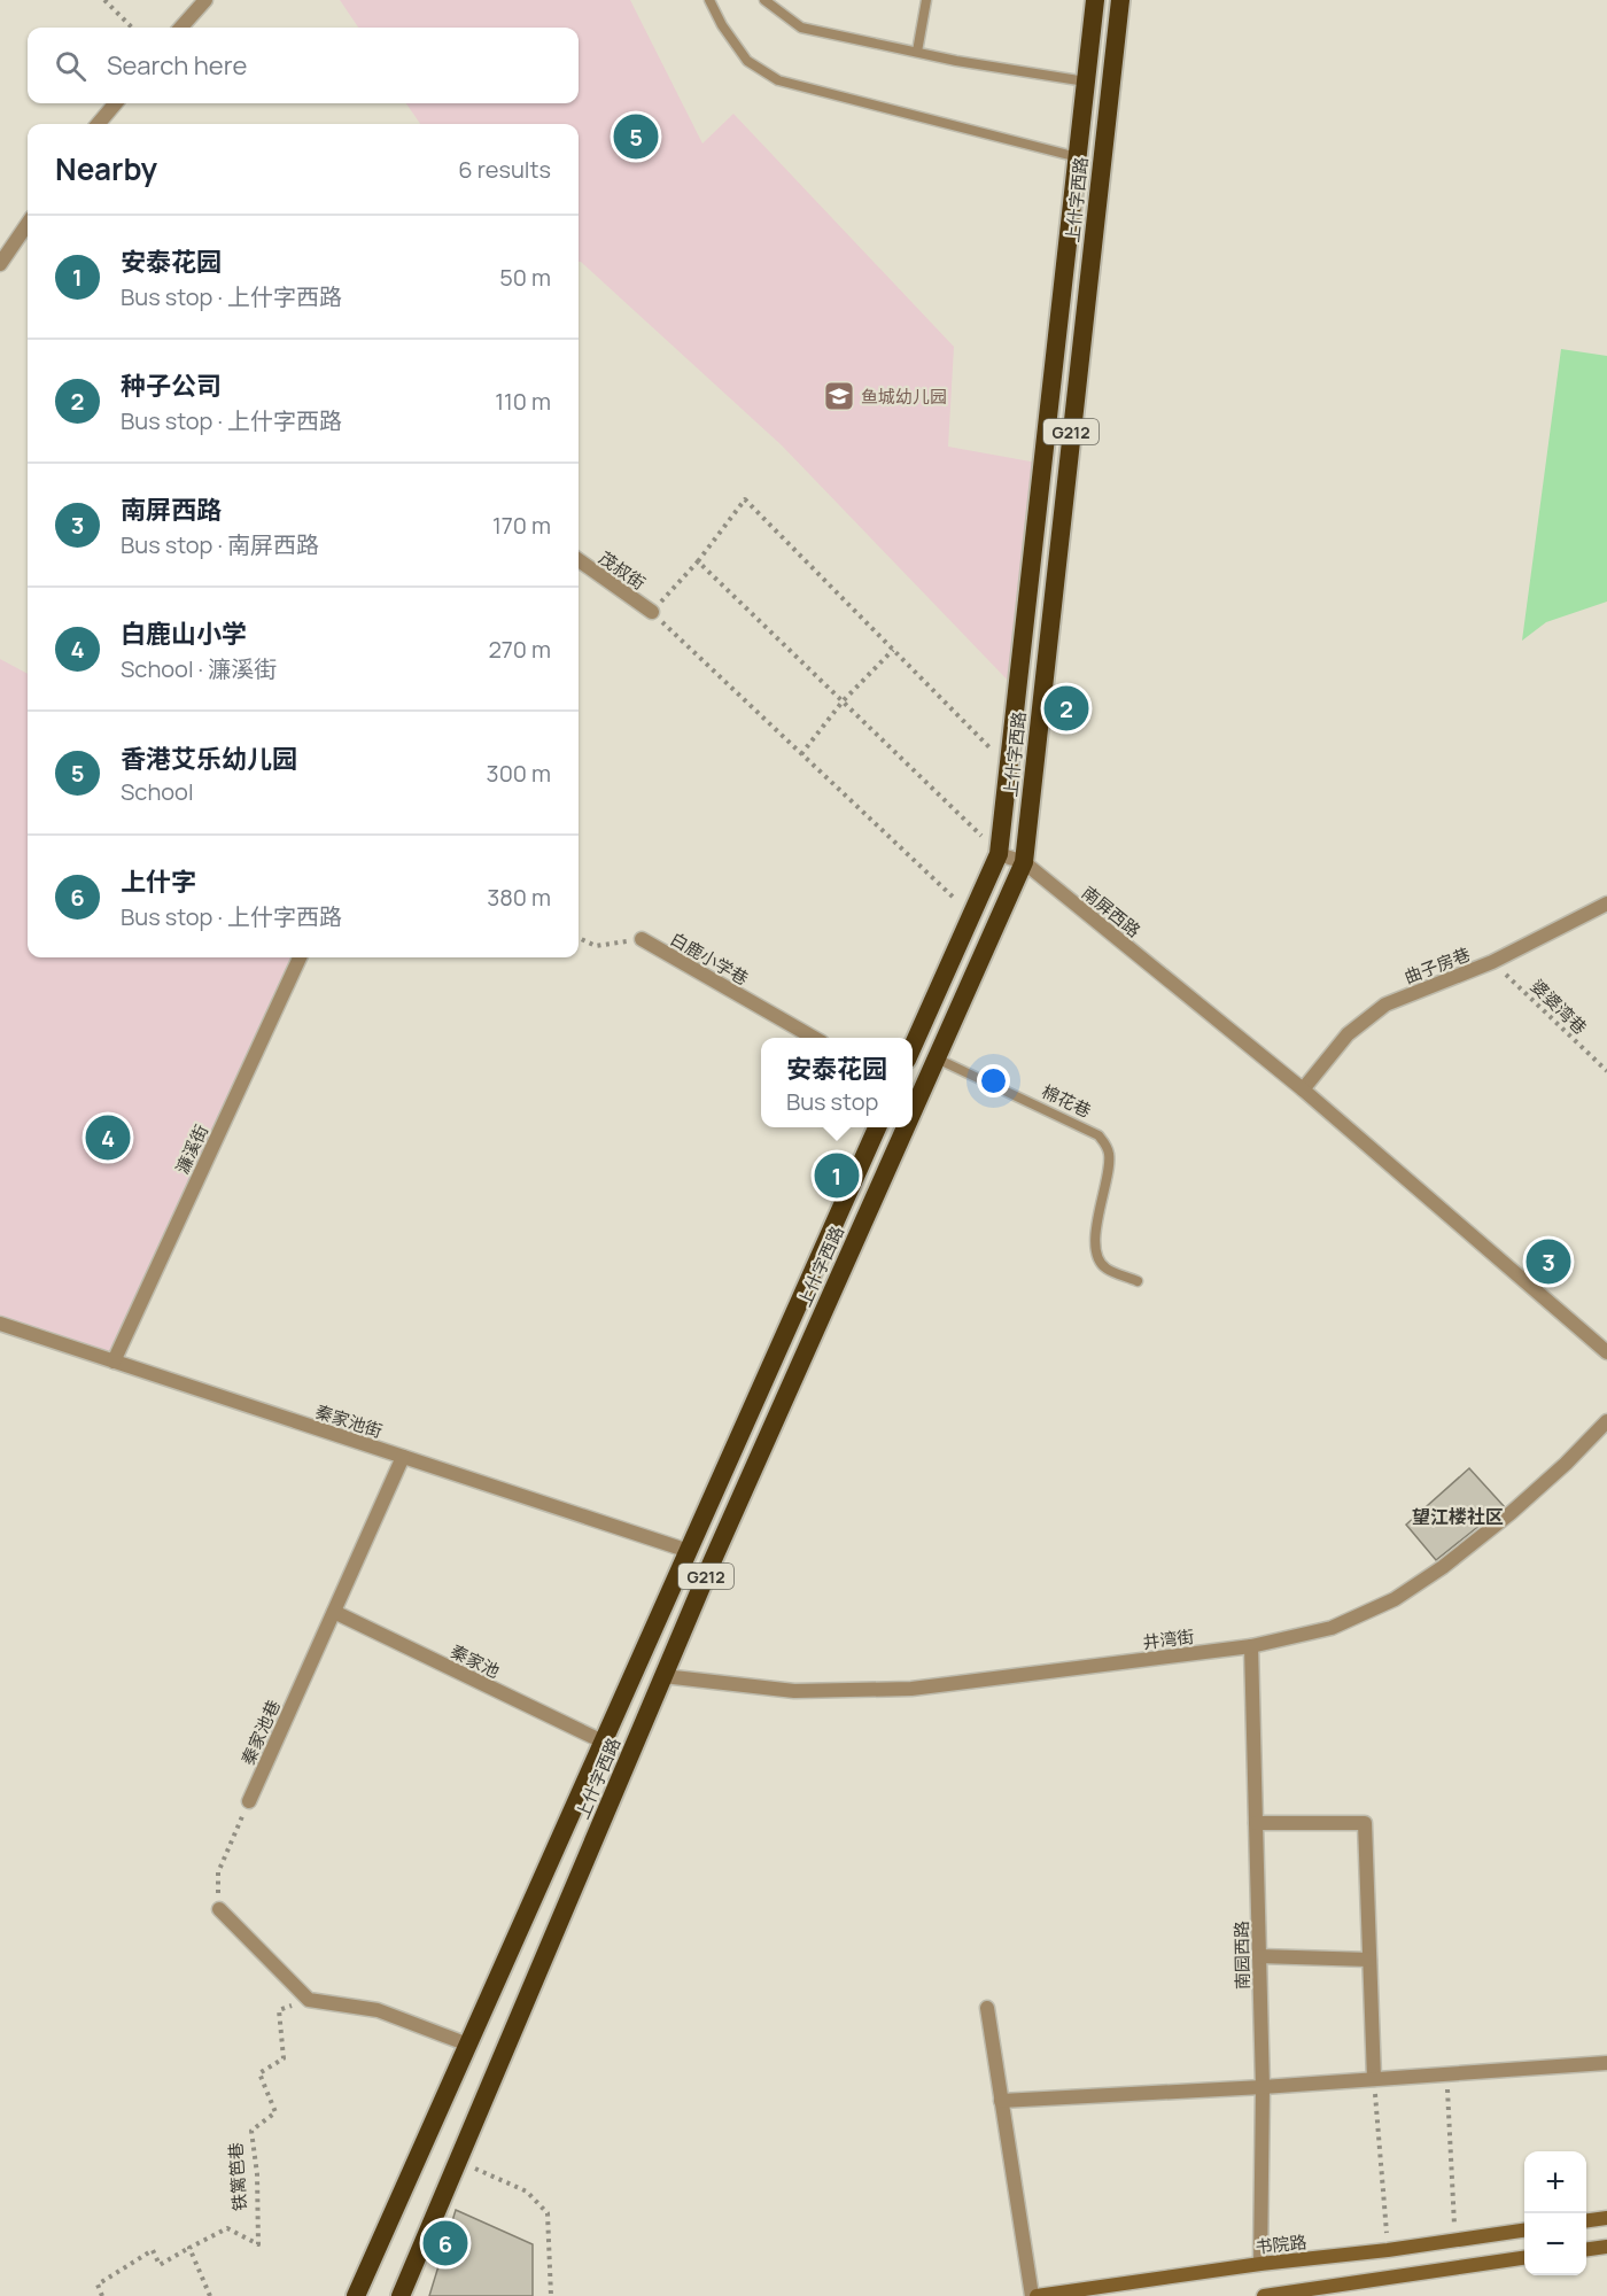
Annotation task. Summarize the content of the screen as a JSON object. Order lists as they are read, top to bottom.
{
  "streets": {
    "highway": ["上什字西路", "G212"],
    "main road": ["书院路"],
    "street": [
      "茂叔街",
      "南屏西路",
      "白鹿小学巷",
      "曲子房巷",
      "濂溪街",
      "秦家池街",
      "井湾街",
      "秦家池",
      "秦家池巷",
      "南园西路"
    ],
    "lane": ["棉花巷"],
    "path": ["婆婆湾巷", "铁篱笆巷"]
  },
  "crossings": [
    ["上什字西路", "南屏西路"],
    ["上什字西路", "棉花巷"],
    ["上什字西路", "秦家池街"],
    ["上什字西路", "井湾街"],
    ["上什字西路", "秦家池"],
    ["南屏西路", "曲子房巷"],
    ["曲子房巷", "婆婆湾巷"],
    ["濂溪街", "秦家池街"],
    ["秦家池街", "秦家池巷"],
    ["井湾街", "南园西路"],
    ["秦家池", "秦家池巷"],
    ["南园西路", "书院路"]
  ],
  "districts": ["望江楼社区"],
  "places": {
    "school or university": ["鱼城幼儿园"]
  },
  "page": {
    "search": "Search here",
    "pins": [
      "5",
      "2",
      "4",
      "1",
      "3",
      "6"
    ],
    "heading": ["Nearby", "6 results"],
    "list": [
      {
        "mark": "1",
        "name": "安泰花园",
        "note": "Bus stop · 上什字西路",
        "value": "50 m"
      },
      {
        "mark": "2",
        "name": "种子公司",
        "note": "Bus stop · 上什字西路",
        "value": "110 m"
      },
      {
        "mark": "3",
        "name": "南屏西路",
        "note": "Bus stop · 南屏西路",
        "value": "170 m"
      },
      {
        "mark": "4",
        "name": "白鹿山小学",
        "note": "School · 濂溪街",
        "value": "270 m"
      },
      {
        "mark": "5",
        "name": "香港艾乐幼儿园",
        "note": "School",
        "value": "300 m"
      },
      {
        "mark": "6",
        "name": "上什字",
        "note": "Bus stop · 上什字西路",
        "value": "380 m"
      }
    ],
    "popup": ["安泰花园", "Bus stop"],
    "map_buttons": ["+", "−"]
  }
}
